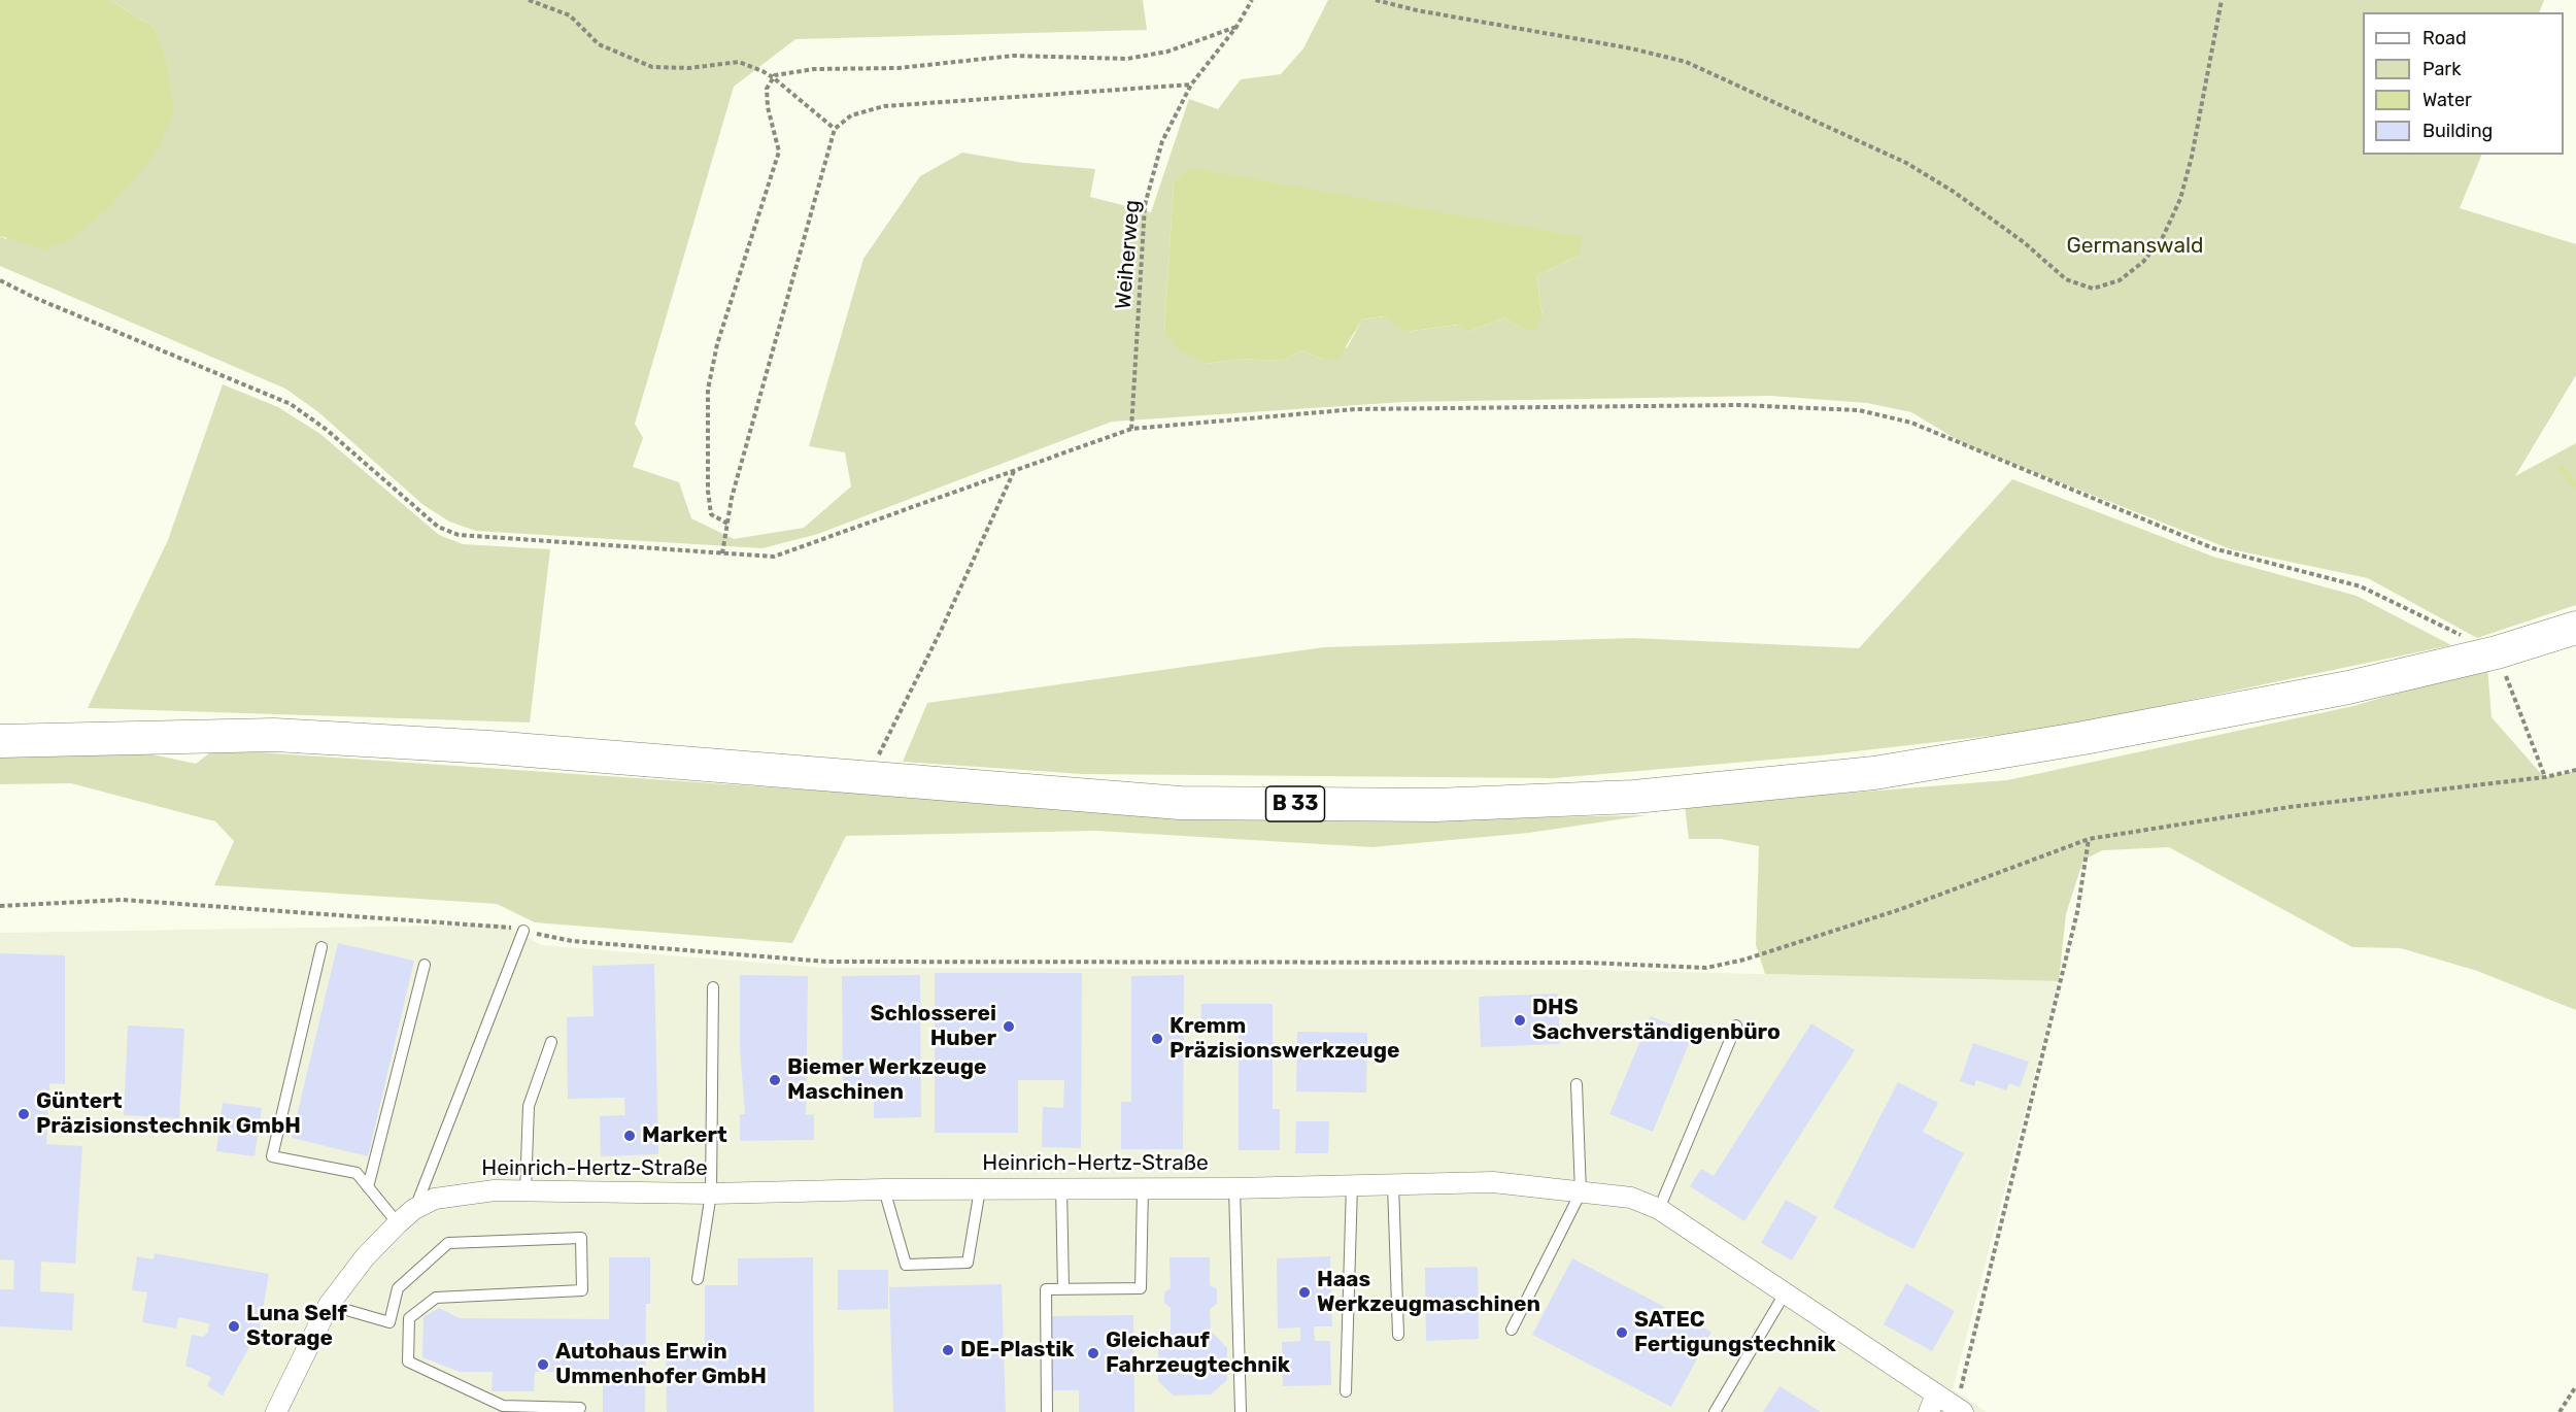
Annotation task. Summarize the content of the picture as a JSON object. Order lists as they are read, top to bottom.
{
  "streets": {
    "main road": ["B 33"],
    "street": ["Heinrich-Hertz-Straße"],
    "path": ["Weiherweg"]
  },
  "parks": ["Germanswald"],
  "places": [
    "DHS Sachverständigenbüro",
    "Schlosserei Huber",
    "Kremm Präzisionswerkzeuge",
    "Biemer Werkzeuge Maschinen",
    "Güntert Präzisionstechnik GmbH",
    "Markert",
    "Haas Werkzeugmaschinen",
    "Luna Self Storage",
    "SATEC Fertigungstechnik",
    "DE-Plastik",
    "Gleichauf Fahrzeugtechnik",
    "Autohaus Erwin Ummenhofer GmbH"
  ],
  "legend": [
    "Road",
    "Park",
    "Water",
    "Building"
  ]
}
